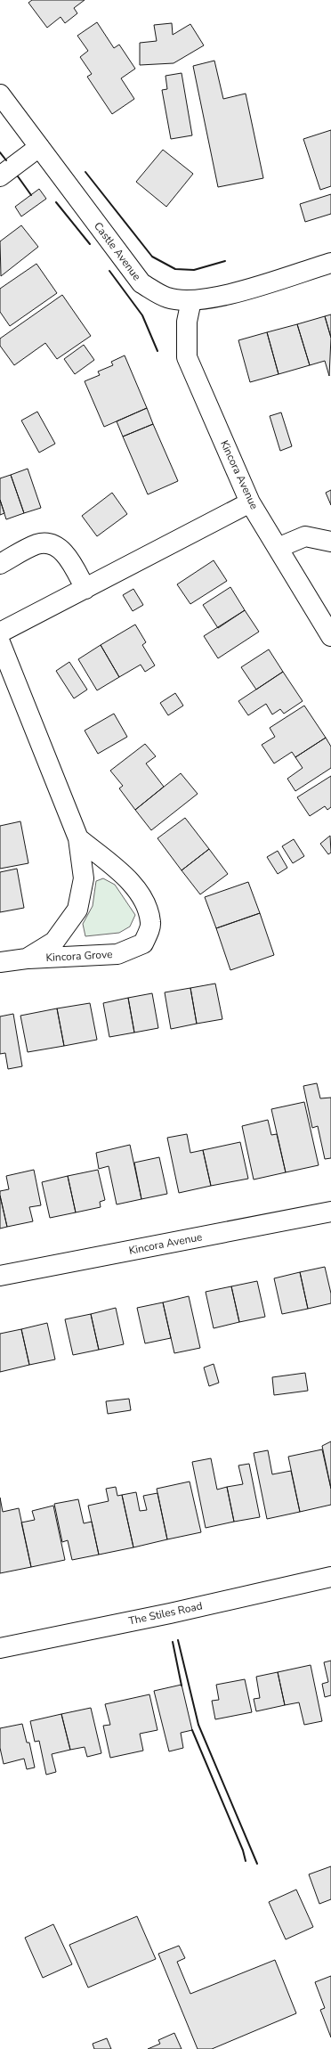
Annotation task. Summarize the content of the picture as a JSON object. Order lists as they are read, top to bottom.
{
  "streets": {
    "street": [
      "Castle Avenue",
      "Kincora Avenue",
      "Kincora Grove",
      "The Stiles Road"
    ]
  },
  "crossings": [
    ["Castle Avenue", "Kincora Avenue"]
  ]
}
